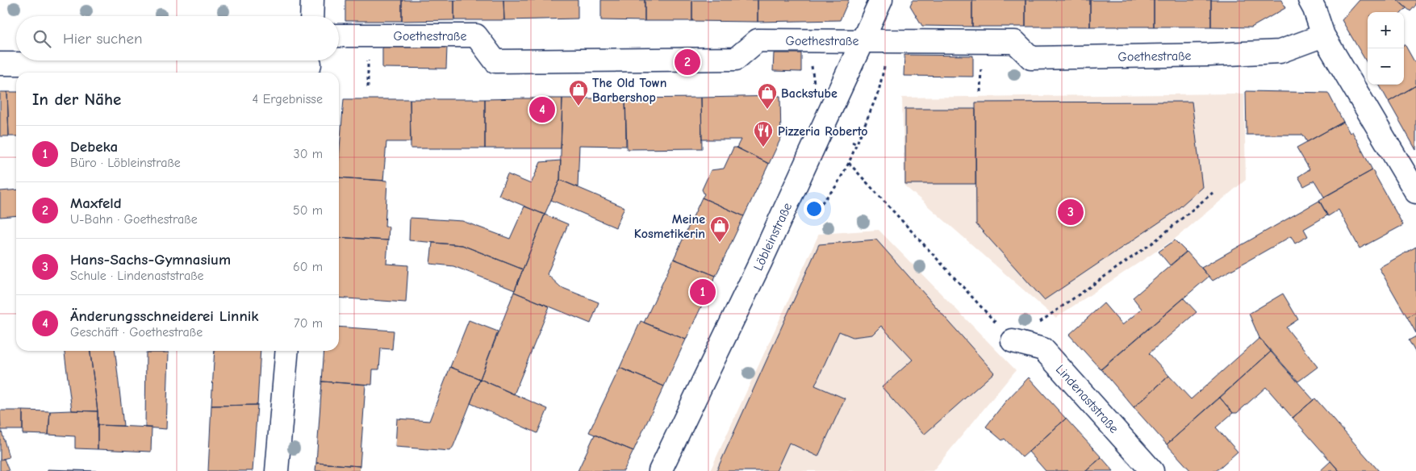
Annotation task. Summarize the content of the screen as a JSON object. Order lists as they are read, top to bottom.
{
  "streets": {
    "street": ["Goethestraße", "Löbleinstraße", "Lindenaststraße"]
  },
  "crossings": [
    ["Goethestraße", "Löbleinstraße"]
  ],
  "places": {
    "shop": ["The Old Town Barbershop", "Backstube", "Meine Kosmetikerin"],
    "restaurant": ["Pizzeria Roberto"]
  },
  "page": {
    "map_buttons": ["+", "−"],
    "search": "Hier suchen",
    "pins": [
      "2",
      "4",
      "3",
      "1"
    ],
    "heading": ["In der Nähe", "4 Ergebnisse"],
    "list": [
      {
        "mark": "1",
        "name": "Debeka",
        "note": "Büro · Löbleinstraße",
        "value": "30 m"
      },
      {
        "mark": "2",
        "name": "Maxfeld",
        "note": "U-Bahn · Goethestraße",
        "value": "50 m"
      },
      {
        "mark": "3",
        "name": "Hans-Sachs-Gymnasium",
        "note": "Schule · Lindenaststraße",
        "value": "60 m"
      },
      {
        "mark": "4",
        "name": "Änderungsschneiderei Linnik",
        "note": "Geschäft · Goethestraße",
        "value": "70 m"
      }
    ]
  }
}
